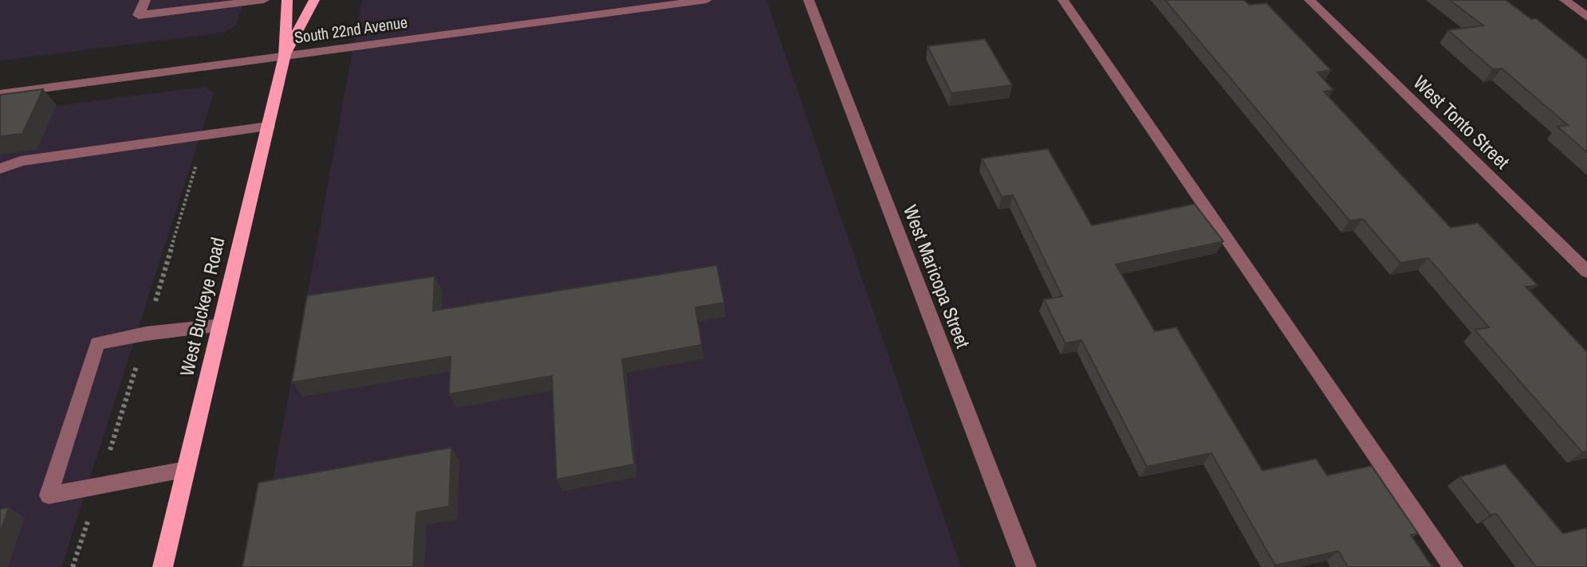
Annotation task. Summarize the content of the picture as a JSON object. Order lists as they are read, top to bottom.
{
  "streets": {
    "main road": ["West Buckeye Road"],
    "street": ["South 22nd Avenue", "West Tonto Street", "West Maricopa Street"]
  },
  "crossings": [
    ["South 22nd Avenue", "West Buckeye Road"]
  ]
}
